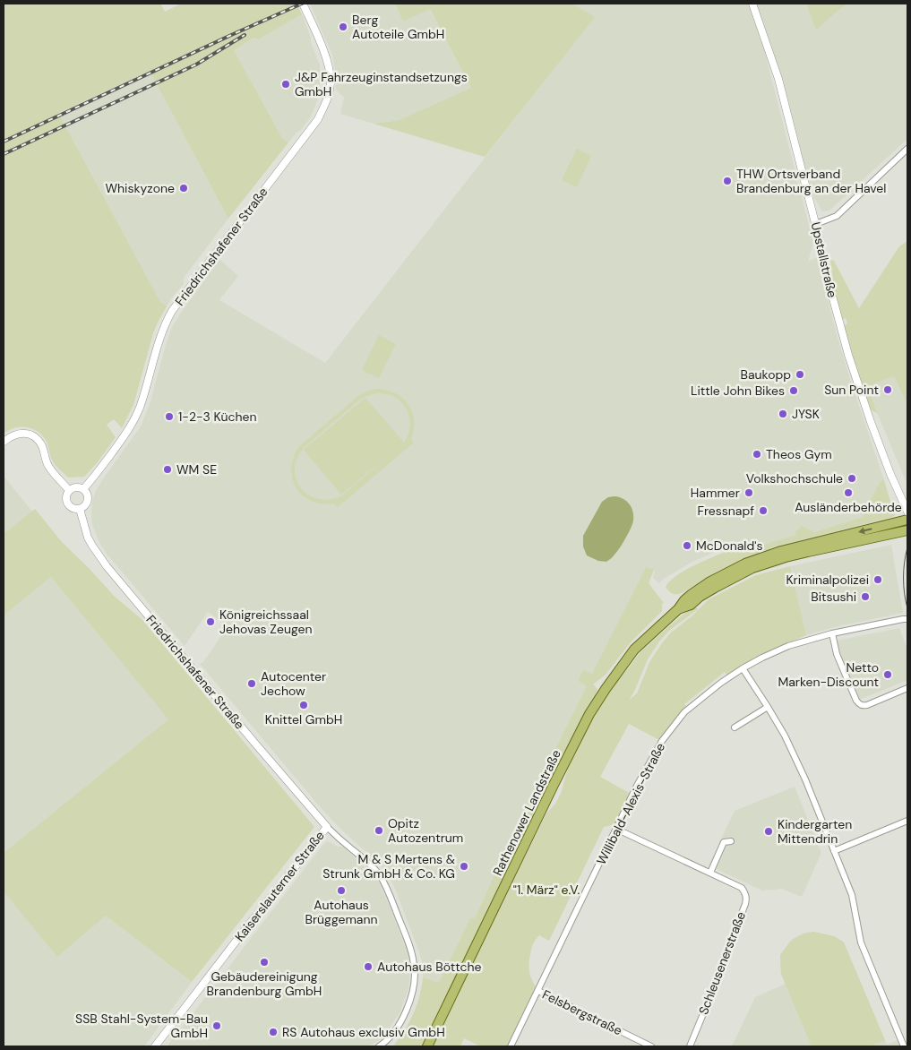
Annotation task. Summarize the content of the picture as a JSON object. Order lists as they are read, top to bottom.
{
  "streets": {
    "main road": ["Rathenower Landstraße"],
    "street": [
      "Friedrichshafener Straße",
      "Upstallstraße",
      "Willibald-Alexis-Straße",
      "Kaiserslauterner Straße",
      "Schleusenerstraße",
      "Felsbergstraße"
    ]
  },
  "crossings": [
    ["Friedrichshafener Straße", "Kaiserslauterner Straße"],
    ["Willibald-Alexis-Straße", "Schleusenerstraße"],
    ["Willibald-Alexis-Straße", "Felsbergstraße"]
  ],
  "parks": ["\"1. März\" e.V."],
  "places": [
    "Berg Autoteile GmbH",
    "J&P Fahrzeuginstandsetzungs GmbH",
    "THW Ortsverband Brandenburg an der Havel",
    "Whiskyzone",
    "Baukopp",
    "Sun Point",
    "Little John Bikes",
    "JYSK",
    "1-2-3 Küchen",
    "Theos Gym",
    "WM SE",
    "Volkshochschule",
    "Hammer",
    "Ausländerbehörde",
    "Fressnapf",
    "McDonald's",
    "Kriminalpolizei",
    "Bitsushi",
    "Königreichssaal Jehovas Zeugen",
    "Netto Marken-Discount",
    "Autocenter Jechow",
    "Knittel GmbH",
    "Opitz Autozentrum",
    "Kindergarten Mittendrin",
    "M & S Mertens & Strunk GmbH & Co. KG",
    "Autohaus Brüggemann",
    "Gebäudereinigung Brandenburg GmbH",
    "Autohaus Böttche",
    "SSB Stahl-System-Bau GmbH",
    "RS Autohaus exclusiv GmbH"
  ]
}
